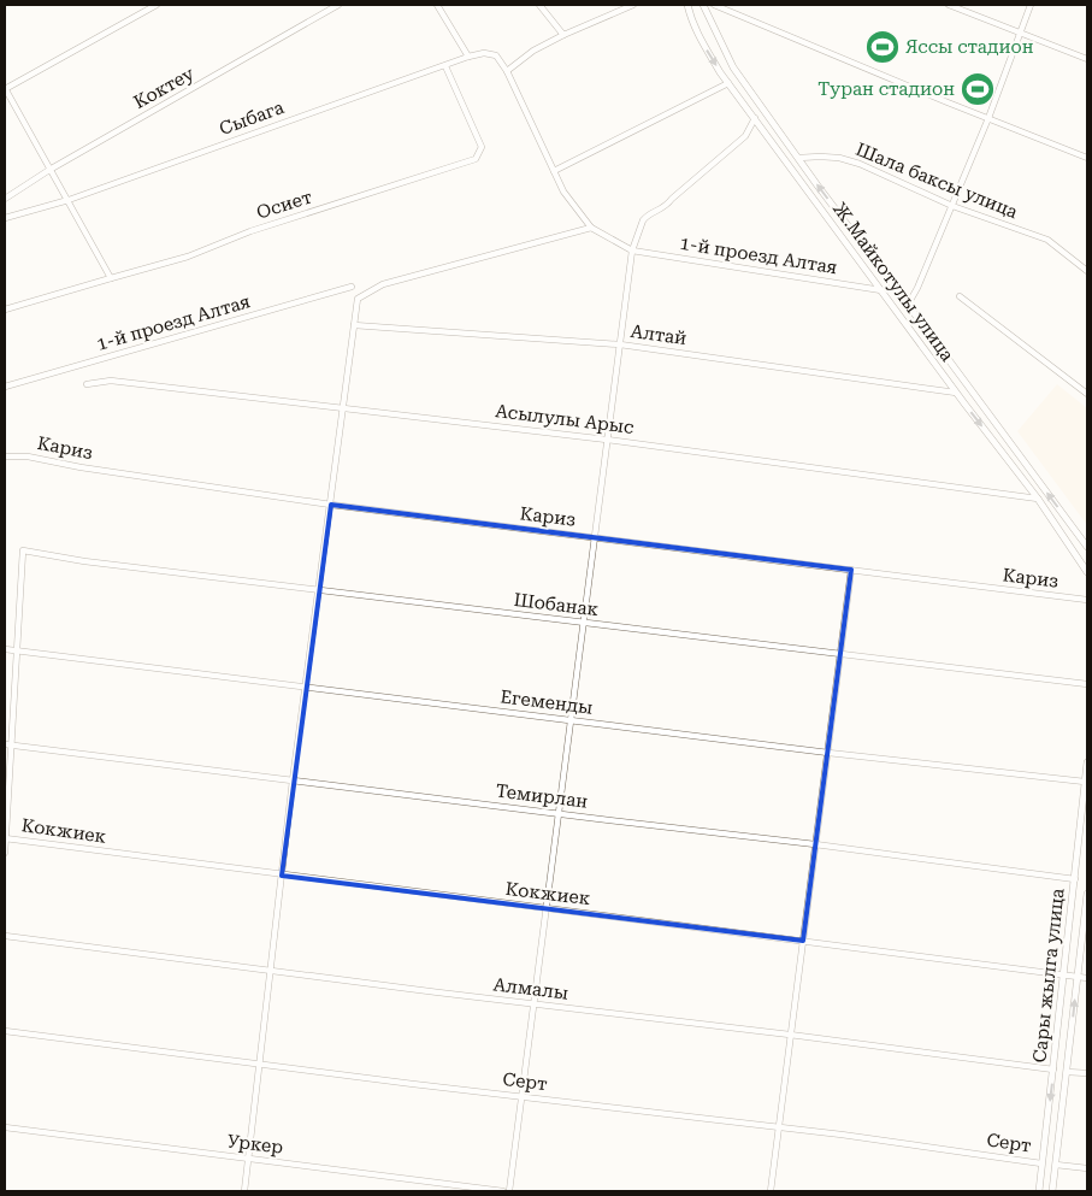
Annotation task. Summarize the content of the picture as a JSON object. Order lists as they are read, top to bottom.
{
  "streets": {
    "street": [
      "Коктеу",
      "Сыбага",
      "Шала баксы улица",
      "Осиет",
      "1-й проезд Алтая",
      "Ж.Майкотулы улица",
      "Алтай",
      "Асылулы Арыс",
      "Кариз",
      "Шобанак",
      "Егеменды",
      "Темирлан",
      "Кокжиек",
      "Сары жылга улица",
      "Алмалы",
      "Серт",
      "Уркер"
    ]
  },
  "crossings": [
    ["Сыбага", "Осиет"],
    ["Шала баксы улица", "Ж.Майкотулы улица"],
    ["1-й проезд Алтая", "Ж.Майкотулы улица"],
    ["Ж.Майкотулы улица", "Алтай"],
    ["Ж.Майкотулы улица", "Асылулы Арыс"],
    ["Шобанак", "Егеменды"],
    ["Егеменды", "Сары жылга улица"],
    ["Темирлан", "Сары жылга улица"],
    ["Кокжиек", "Сары жылга улица"],
    ["Сары жылга улица", "Алмалы"],
    ["Сары жылга улица", "Серт"]
  ],
  "places": {
    "sports": ["Яссы стадион", "Туран стадион"]
  }
}
